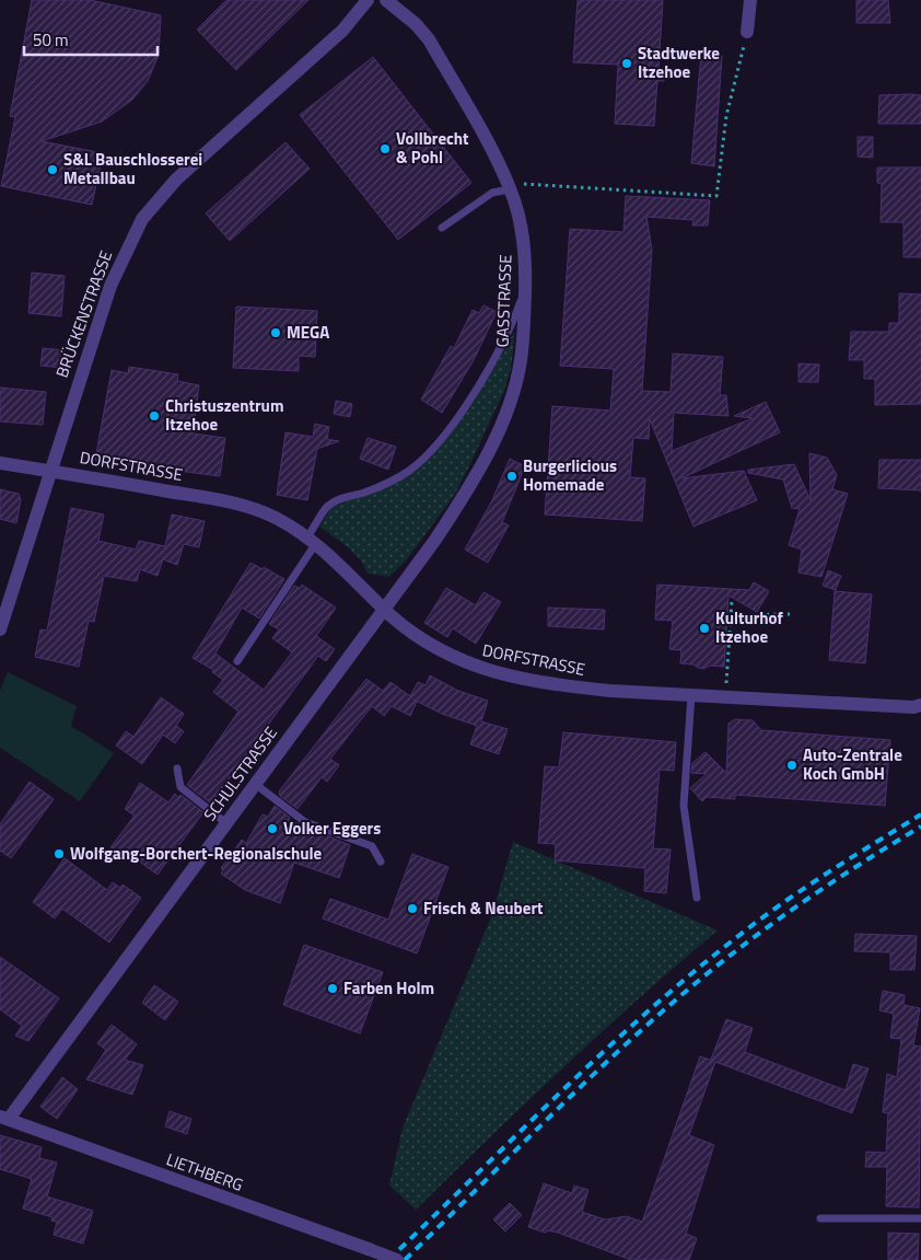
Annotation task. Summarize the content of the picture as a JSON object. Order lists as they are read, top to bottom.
{
  "streets": {
    "street": [
      "GASSTRASSE",
      "BRÜCKENSTRASSE",
      "DORFSTRASSE",
      "SCHULSTRASSE",
      "LIETHBERG"
    ]
  },
  "crossings": [
    ["GASSTRASSE", "DORFSTRASSE"],
    ["GASSTRASSE", "SCHULSTRASSE"],
    ["BRÜCKENSTRASSE", "DORFSTRASSE"],
    ["DORFSTRASSE", "SCHULSTRASSE"],
    ["SCHULSTRASSE", "LIETHBERG"]
  ],
  "places": [
    "Stadtwerke Itzehoe",
    "Vollbrecht & Pohl",
    "S&L Bauschlosserei Metallbau",
    "MEGA",
    "Christuszentrum Itzehoe",
    "Burgerlicious Homemade",
    "Kulturhof Itzehoe",
    "Auto-Zentrale Koch GmbH",
    "Volker Eggers",
    "Wolfgang-Borchert-Regionalschule",
    "Frisch & Neubert",
    "Farben Holm"
  ],
  "scale_bar": "50 m"
}
